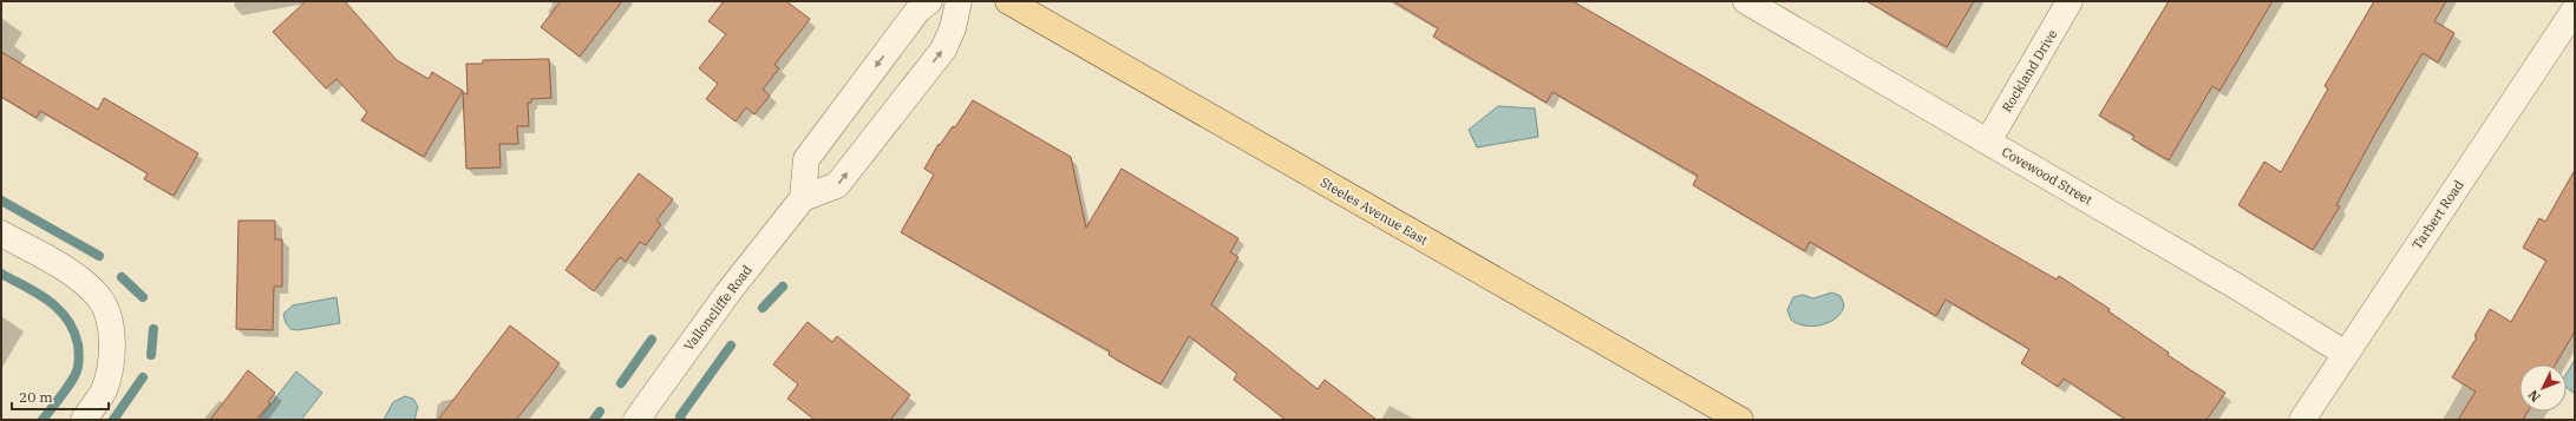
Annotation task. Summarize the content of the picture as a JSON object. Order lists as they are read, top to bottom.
{
  "streets": {
    "main road": ["Steeles Avenue East"],
    "street": [
      "Rockland Drive",
      "Covewood Street",
      "Tarbert Road",
      "Valloncliffe Road"
    ]
  },
  "crossings": [
    ["Rockland Drive", "Covewood Street"],
    ["Covewood Street", "Tarbert Road"]
  ],
  "scale_bar": "20 m",
  "north": "bottom left"
}
